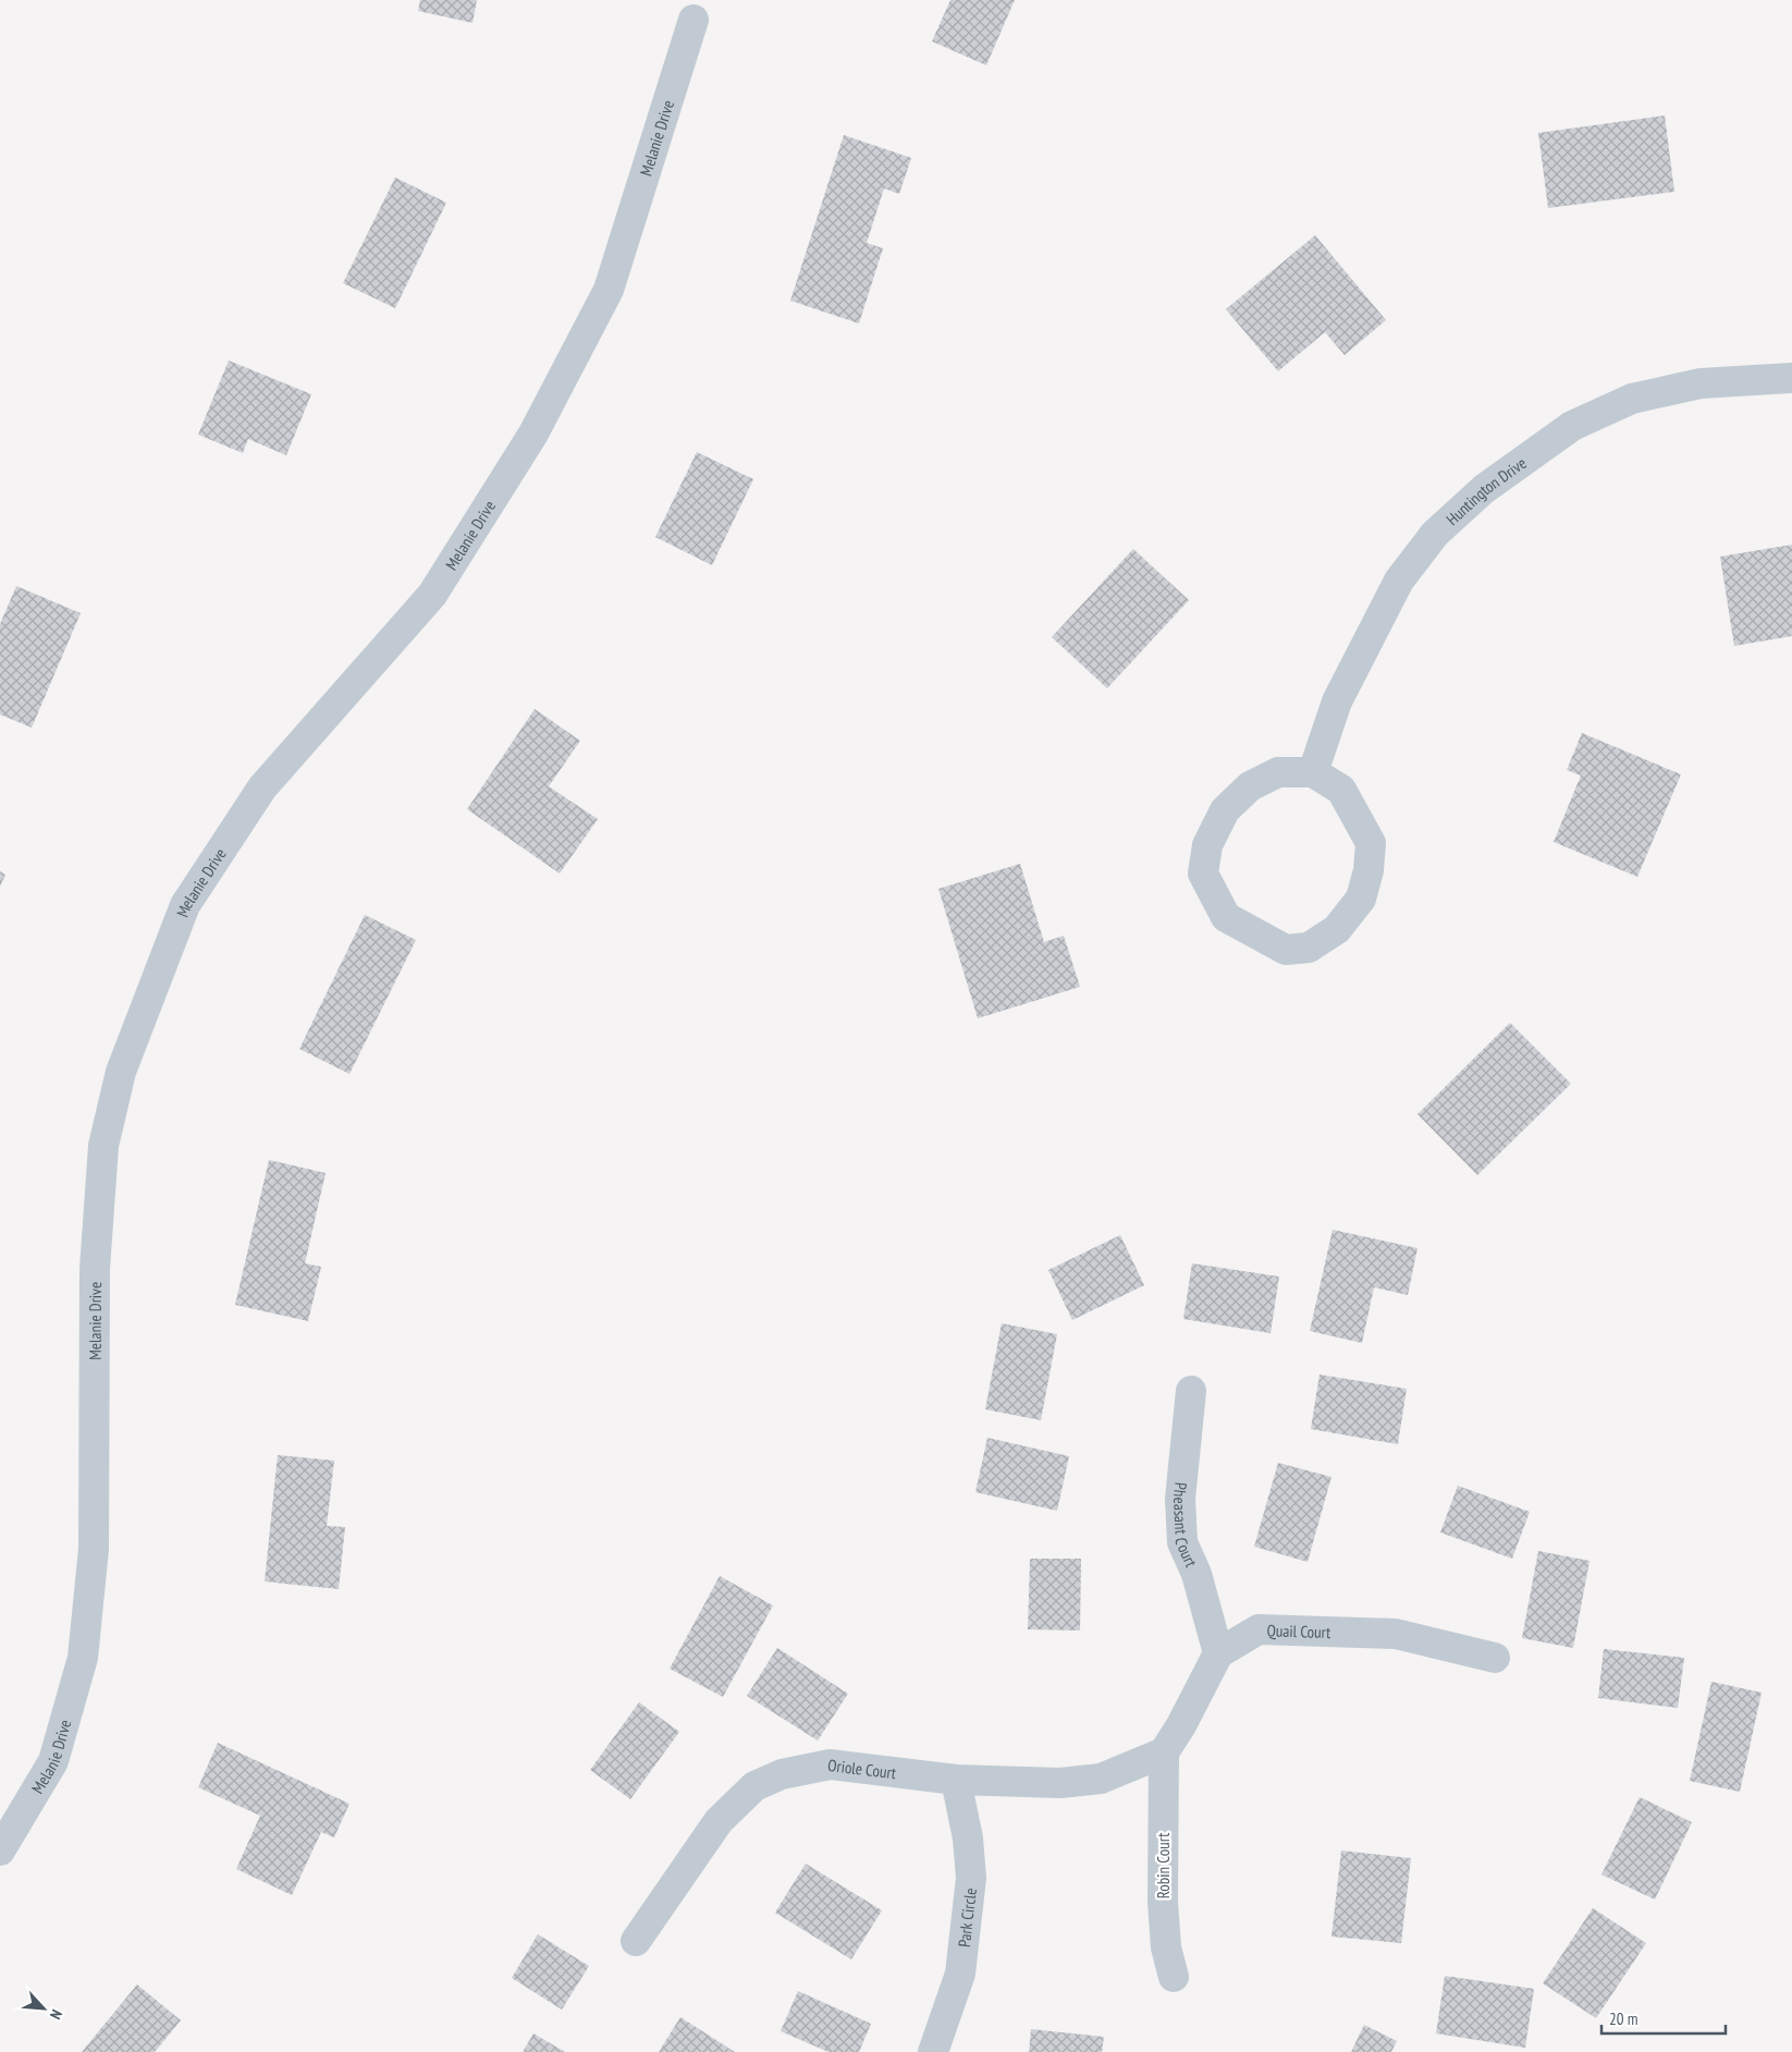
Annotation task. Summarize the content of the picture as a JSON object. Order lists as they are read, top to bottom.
{
  "streets": {
    "street": [
      "Melanie Drive",
      "Huntington Drive",
      "Pheasant Court",
      "Quail Court",
      "Oriole Court",
      "Robin Court",
      "Park Circle"
    ]
  },
  "crossings": [
    ["Pheasant Court", "Quail Court"],
    ["Oriole Court", "Robin Court"],
    ["Oriole Court", "Park Circle"]
  ],
  "scale_bar": "20 m",
  "north": "bottom right"
}
